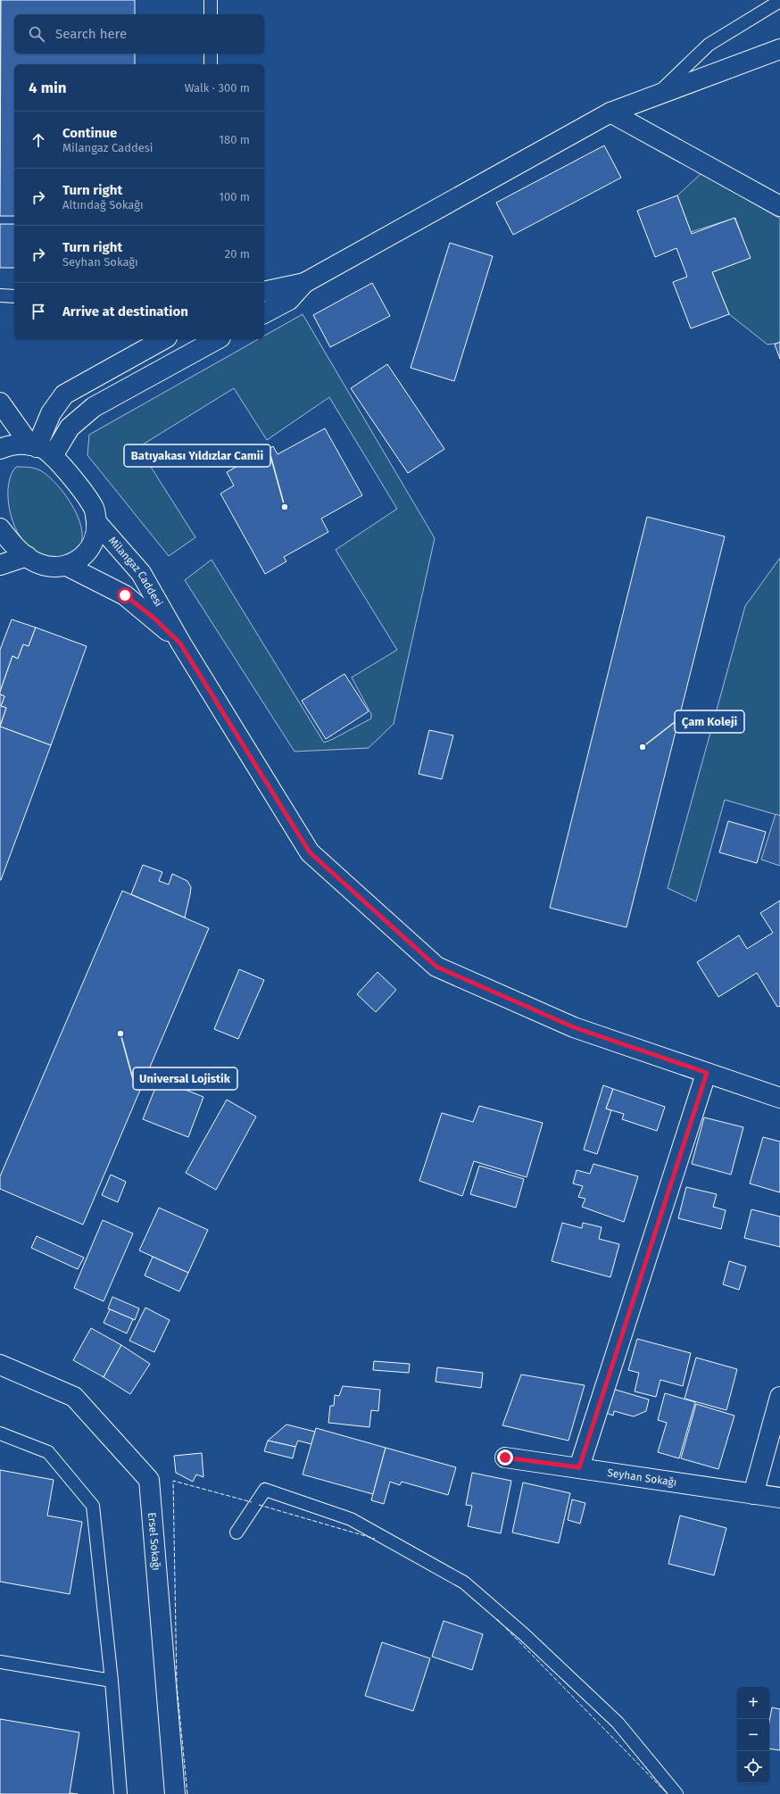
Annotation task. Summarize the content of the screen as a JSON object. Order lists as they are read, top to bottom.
{
  "streets": {
    "street": ["Milangaz Caddesi", "Seyhan Sokağı", "Ersel Sokağı"]
  },
  "places": ["Batıyakası Yıldızlar Camii", "Çam Koleji", "Universal Lojistik"],
  "page": {
    "search": "Search here",
    "heading": ["4 min", "Walk · 300 m"],
    "list": [
      ["Continue", "Milangaz Caddesi", "180 m"],
      ["Turn right", "Altındağ Sokağı", "100 m"],
      ["Turn right", "Seyhan Sokağı", "20 m"],
      "Arrive at destination"
    ],
    "map_buttons": ["+", "−"]
  }
}
